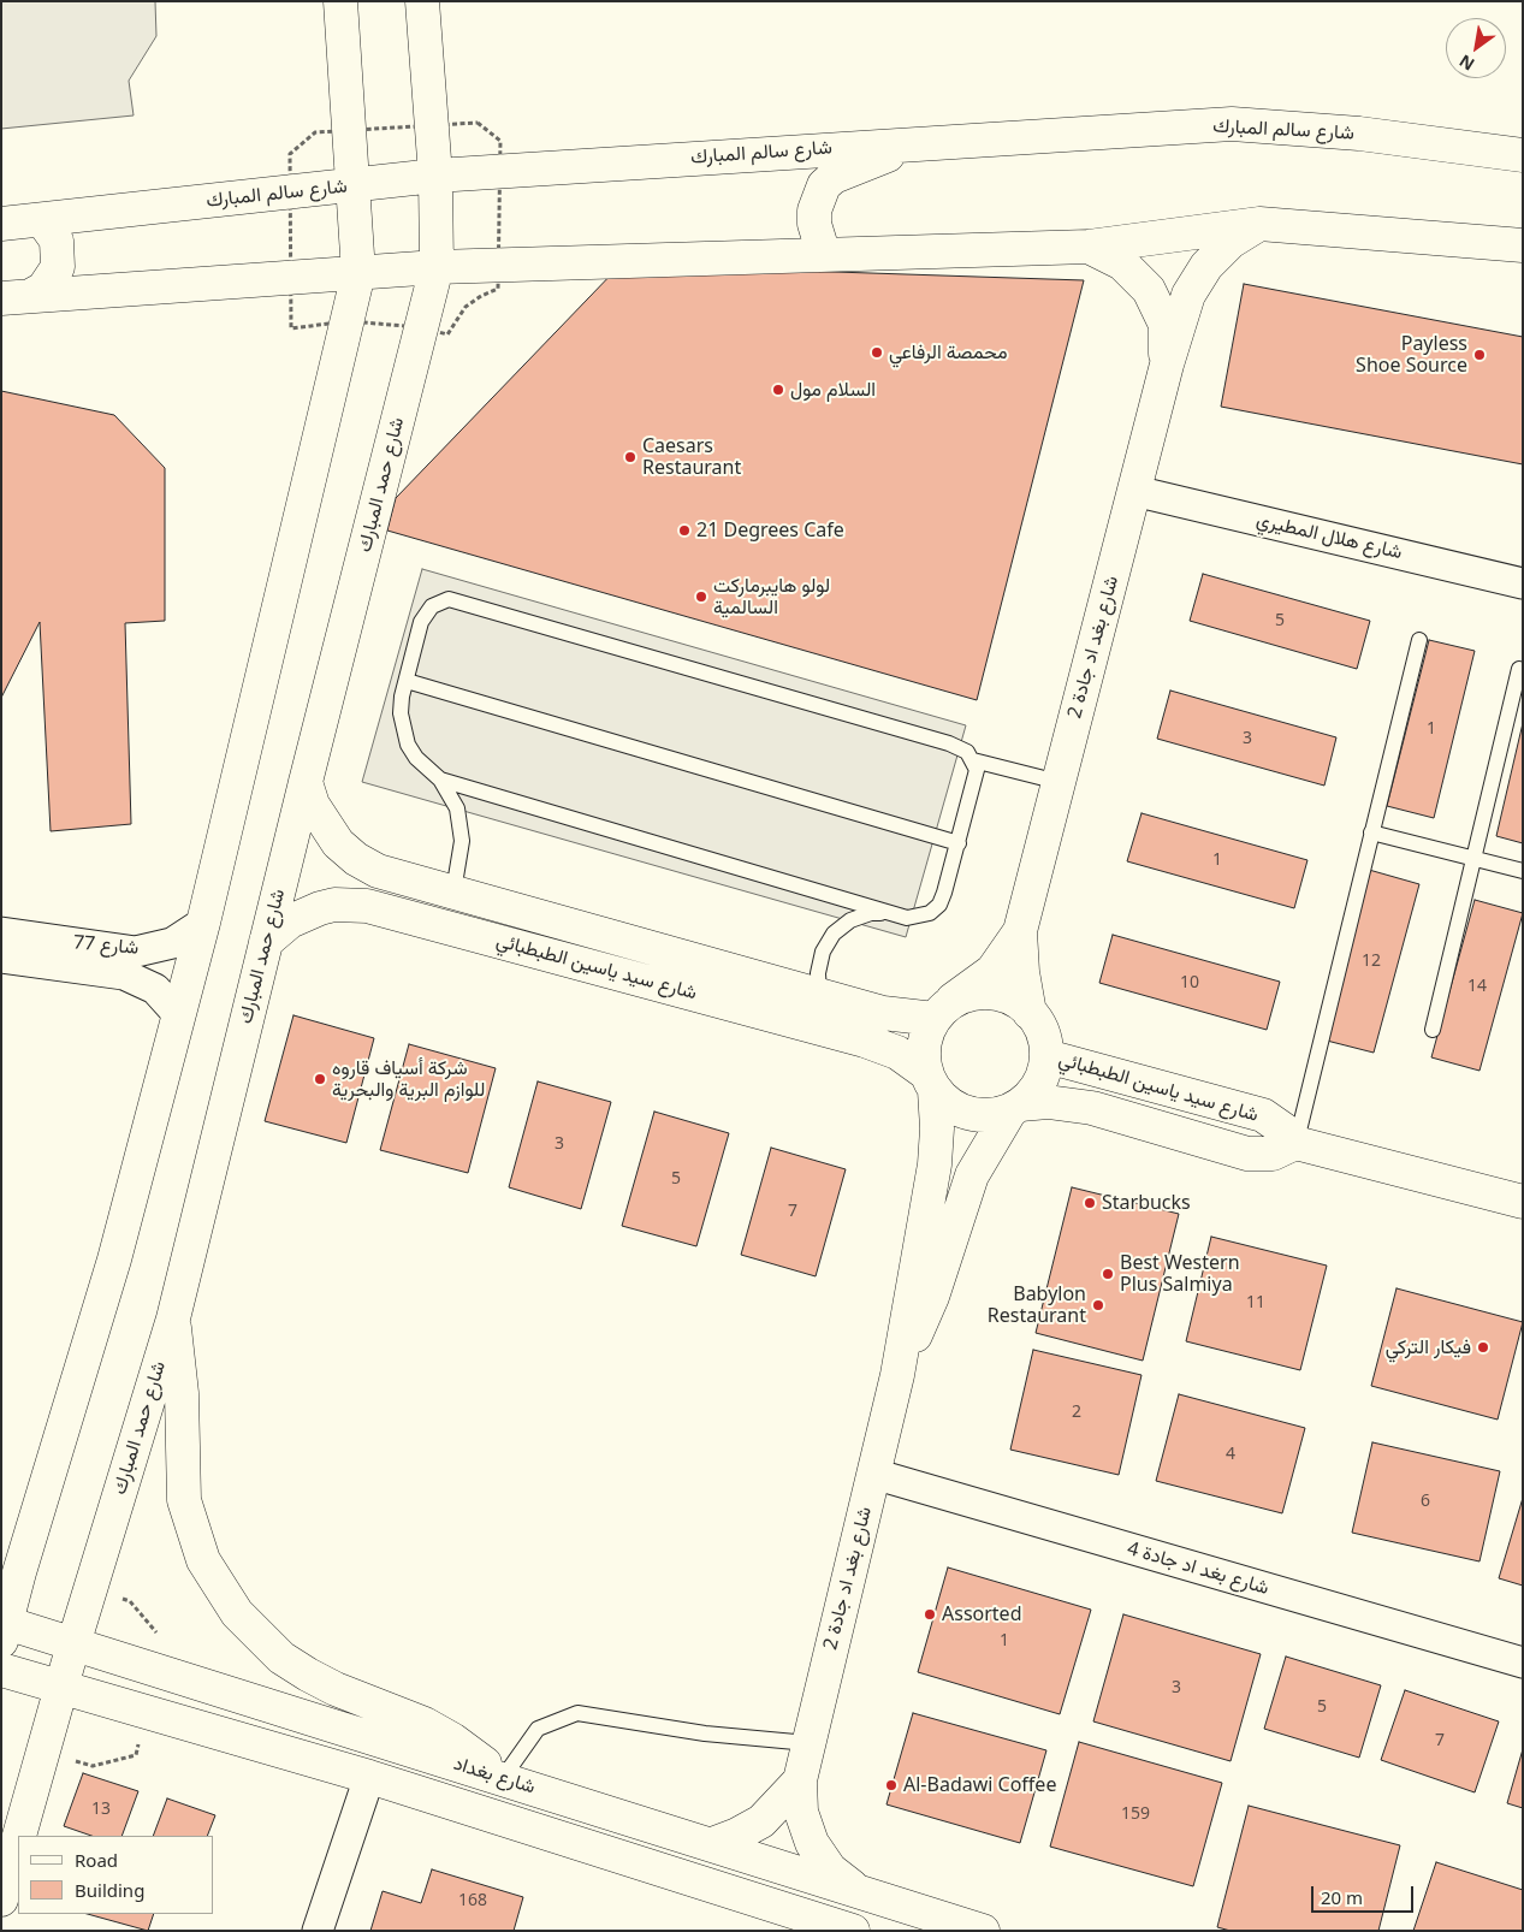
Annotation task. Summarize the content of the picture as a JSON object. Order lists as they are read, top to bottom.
{
  "streets": {
    "street": [
      "شارع سالم المبارك",
      "شارع حمد المبارك",
      "شارع هلال المطيري",
      "شارع بغد اد جادة 2",
      "شارع 77",
      "شارع سيد ياسين الطبطبائي",
      "شارع بغد اد جادة 4",
      "شارع بغداد"
    ]
  },
  "crossings": [
    ["شارع سالم المبارك", "شارع حمد المبارك"],
    ["شارع حمد المبارك", "شارع سيد ياسين الطبطبائي"],
    ["شارع حمد المبارك", "شارع بغداد"],
    ["شارع هلال المطيري", "شارع بغد اد جادة 2"],
    ["شارع بغد اد جادة 2", "شارع سيد ياسين الطبطبائي"],
    ["شارع بغد اد جادة 2", "شارع بغد اد جادة 4"],
    ["شارع بغد اد جادة 2", "شارع بغداد"]
  ],
  "places": [
    "محمصة الرفاعي",
    "Payless Shoe Source",
    "السلام مول",
    "Caesars Restaurant",
    "21 Degrees Cafe",
    "لولو هايبرماركت السالمية",
    "شركة أسياف قاروه للوازم البرية والبحرية",
    "Starbucks",
    "Best Western Plus Salmiya",
    "Babylon Restaurant",
    "فيكار التركي",
    "Assorted",
    "Al-Badawi Coffee"
  ],
  "house_numbers": [
    "5",
    "1",
    "3",
    "1",
    "12",
    "10",
    "14",
    "3",
    "5",
    "7",
    "11",
    "2",
    "4",
    "6",
    "1",
    "3",
    "5",
    "7",
    "13",
    "159",
    "168"
  ],
  "legend": ["Road", "Building"],
  "scale_bar": "20 m",
  "north": "bottom left"
}
